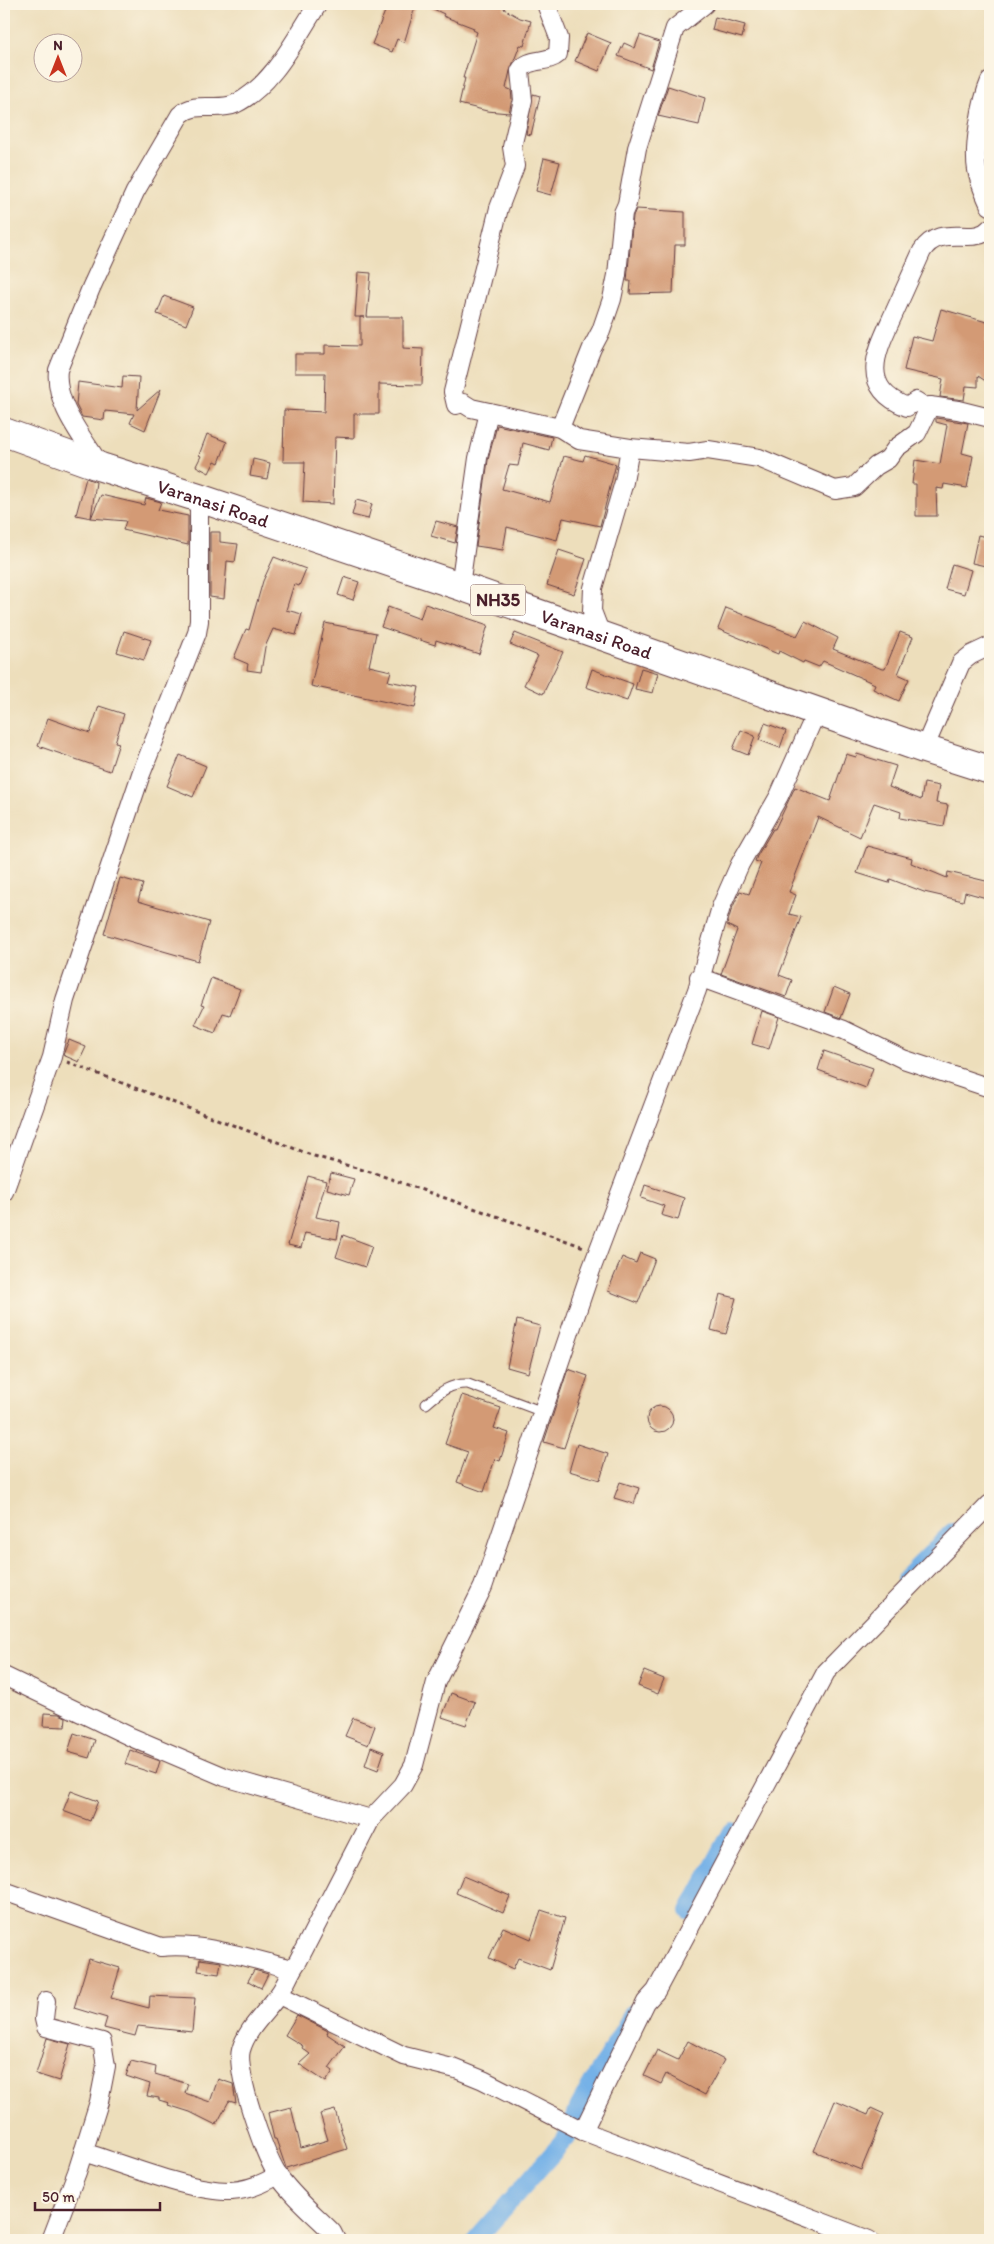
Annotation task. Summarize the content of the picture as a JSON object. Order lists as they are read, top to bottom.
{
  "streets": {
    "highway": ["Varanasi Road", "NH35"]
  },
  "scale_bar": "50 m",
  "north": "top"
}
